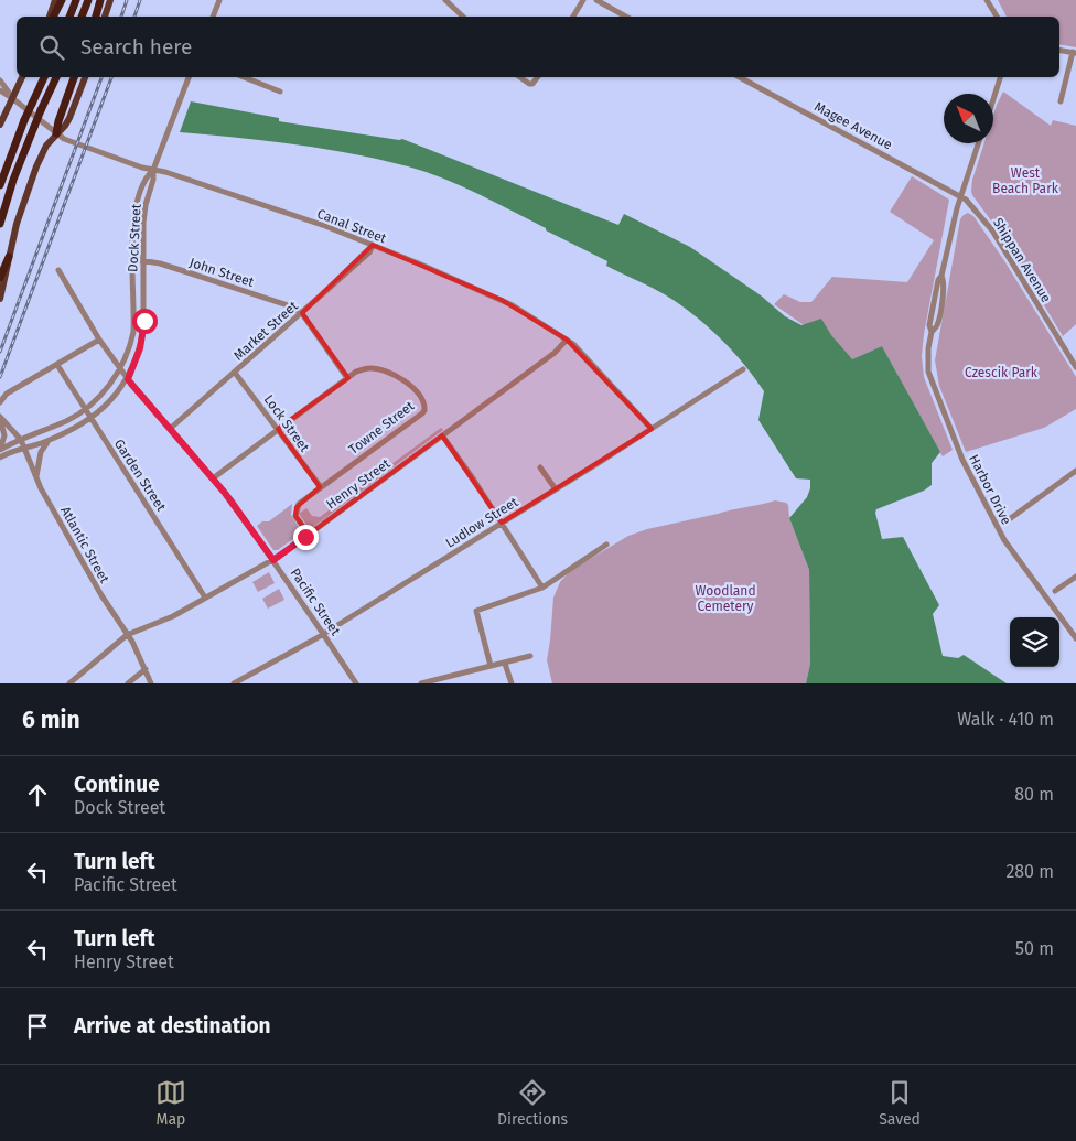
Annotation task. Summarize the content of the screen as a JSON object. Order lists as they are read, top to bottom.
{
  "streets": {
    "street": [
      "Magee Avenue",
      "Canal Street",
      "Dock Street",
      "Shippan Avenue",
      "John Street",
      "Market Street",
      "Lock Street",
      "Towne Street",
      "Garden Street",
      "Henry Street",
      "Harbor Drive",
      "Ludlow Street",
      "Atlantic Street",
      "Pacific Street"
    ]
  },
  "crossings": [
    ["Magee Avenue", "Shippan Avenue"],
    ["Magee Avenue", "Harbor Drive"],
    ["Canal Street", "Dock Street"],
    ["Canal Street", "Market Street"],
    ["Canal Street", "Henry Street"],
    ["Canal Street", "Ludlow Street"],
    ["Dock Street", "John Street"],
    ["Dock Street", "Garden Street"],
    ["Dock Street", "Atlantic Street"],
    ["Dock Street", "Pacific Street"],
    ["Shippan Avenue", "Harbor Drive"],
    ["John Street", "Market Street"],
    ["Market Street", "Lock Street"],
    ["Market Street", "Pacific Street"],
    ["Lock Street", "Towne Street"],
    ["Towne Street", "Henry Street"],
    ["Towne Street", "Pacific Street"],
    ["Garden Street", "Henry Street"],
    ["Henry Street", "Atlantic Street"],
    ["Henry Street", "Pacific Street"],
    ["Ludlow Street", "Pacific Street"]
  ],
  "parks": ["West Beach Park", "Czescik Park", "Woodland Cemetery"],
  "north": "top left",
  "page": {
    "search": "Search here",
    "heading": ["6 min", "Walk · 410 m"],
    "list": [
      ["Continue", "Dock Street", "80 m"],
      ["Turn left", "Pacific Street", "280 m"],
      ["Turn left", "Henry Street", "50 m"],
      "Arrive at destination"
    ],
    "nav": ["Map", "Directions", "Saved"]
  }
}
